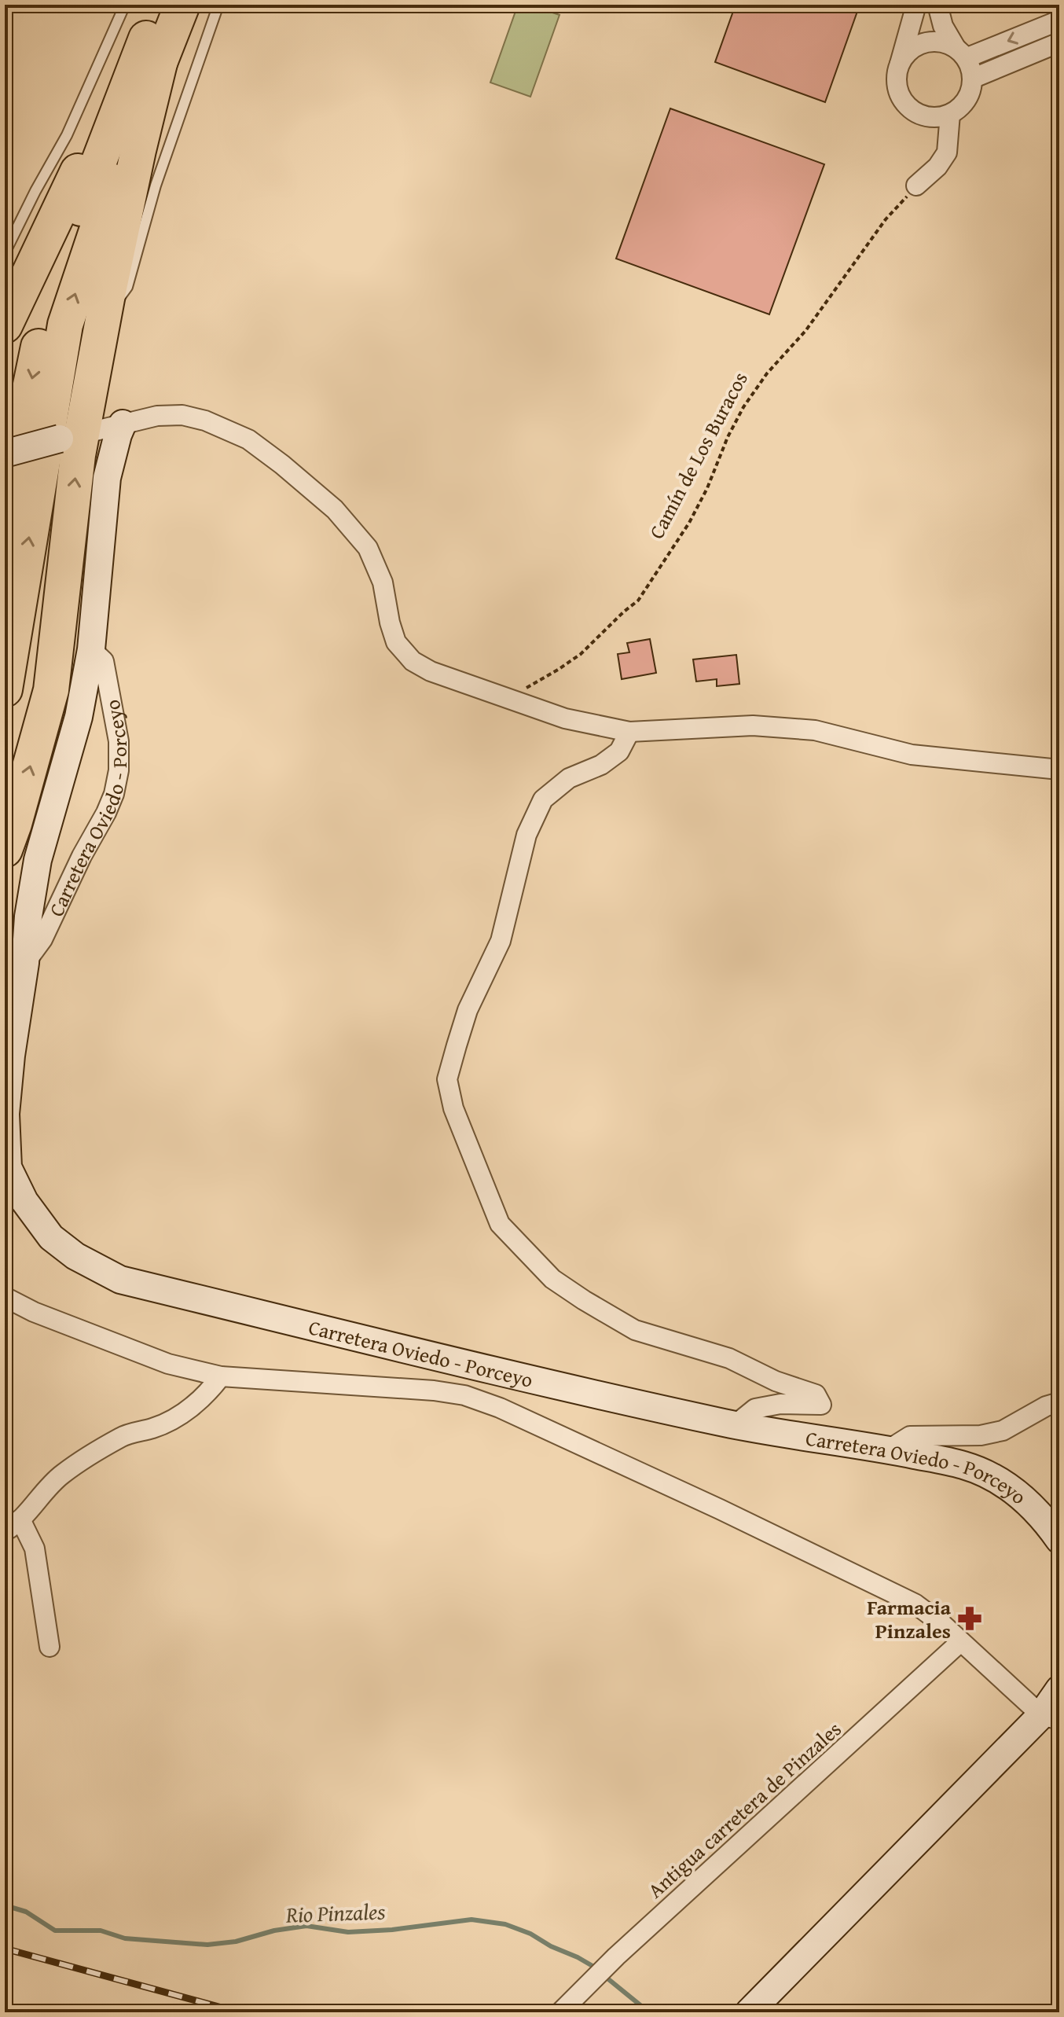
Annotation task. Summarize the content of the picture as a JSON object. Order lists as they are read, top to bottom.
{
  "streets": {
    "main road": ["Carretera Oviedo - Porceyo"],
    "street": ["Antigua carretera de Pinzales"],
    "path": ["Camín de Los Buracos"]
  },
  "water": ["Rio Pinzales"],
  "places": {
    "pharmacy": ["Farmacia Pinzales"]
  }
}
